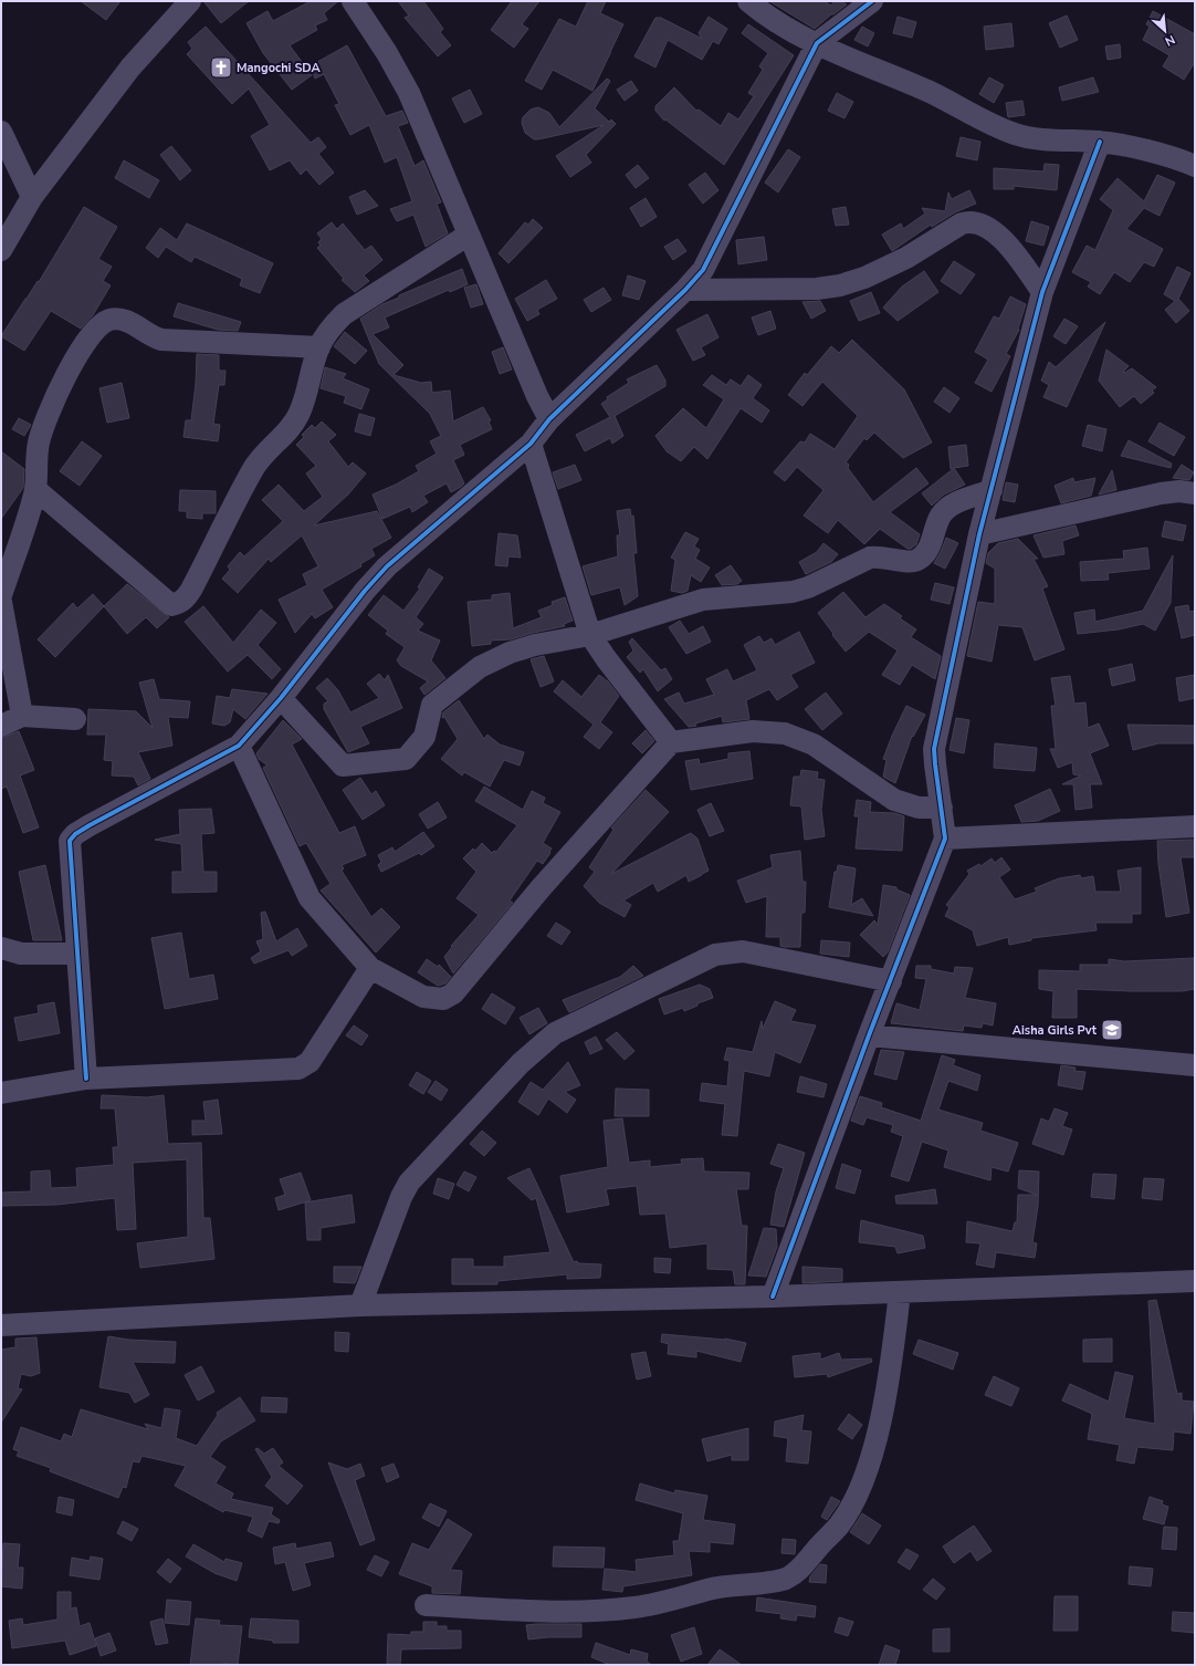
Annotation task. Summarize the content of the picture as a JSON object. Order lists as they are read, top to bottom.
{
  "places": {
    "church": ["Mangochi SDA"],
    "school or university": ["Aisha Girls Pvt"]
  },
  "north": "bottom right"
}
